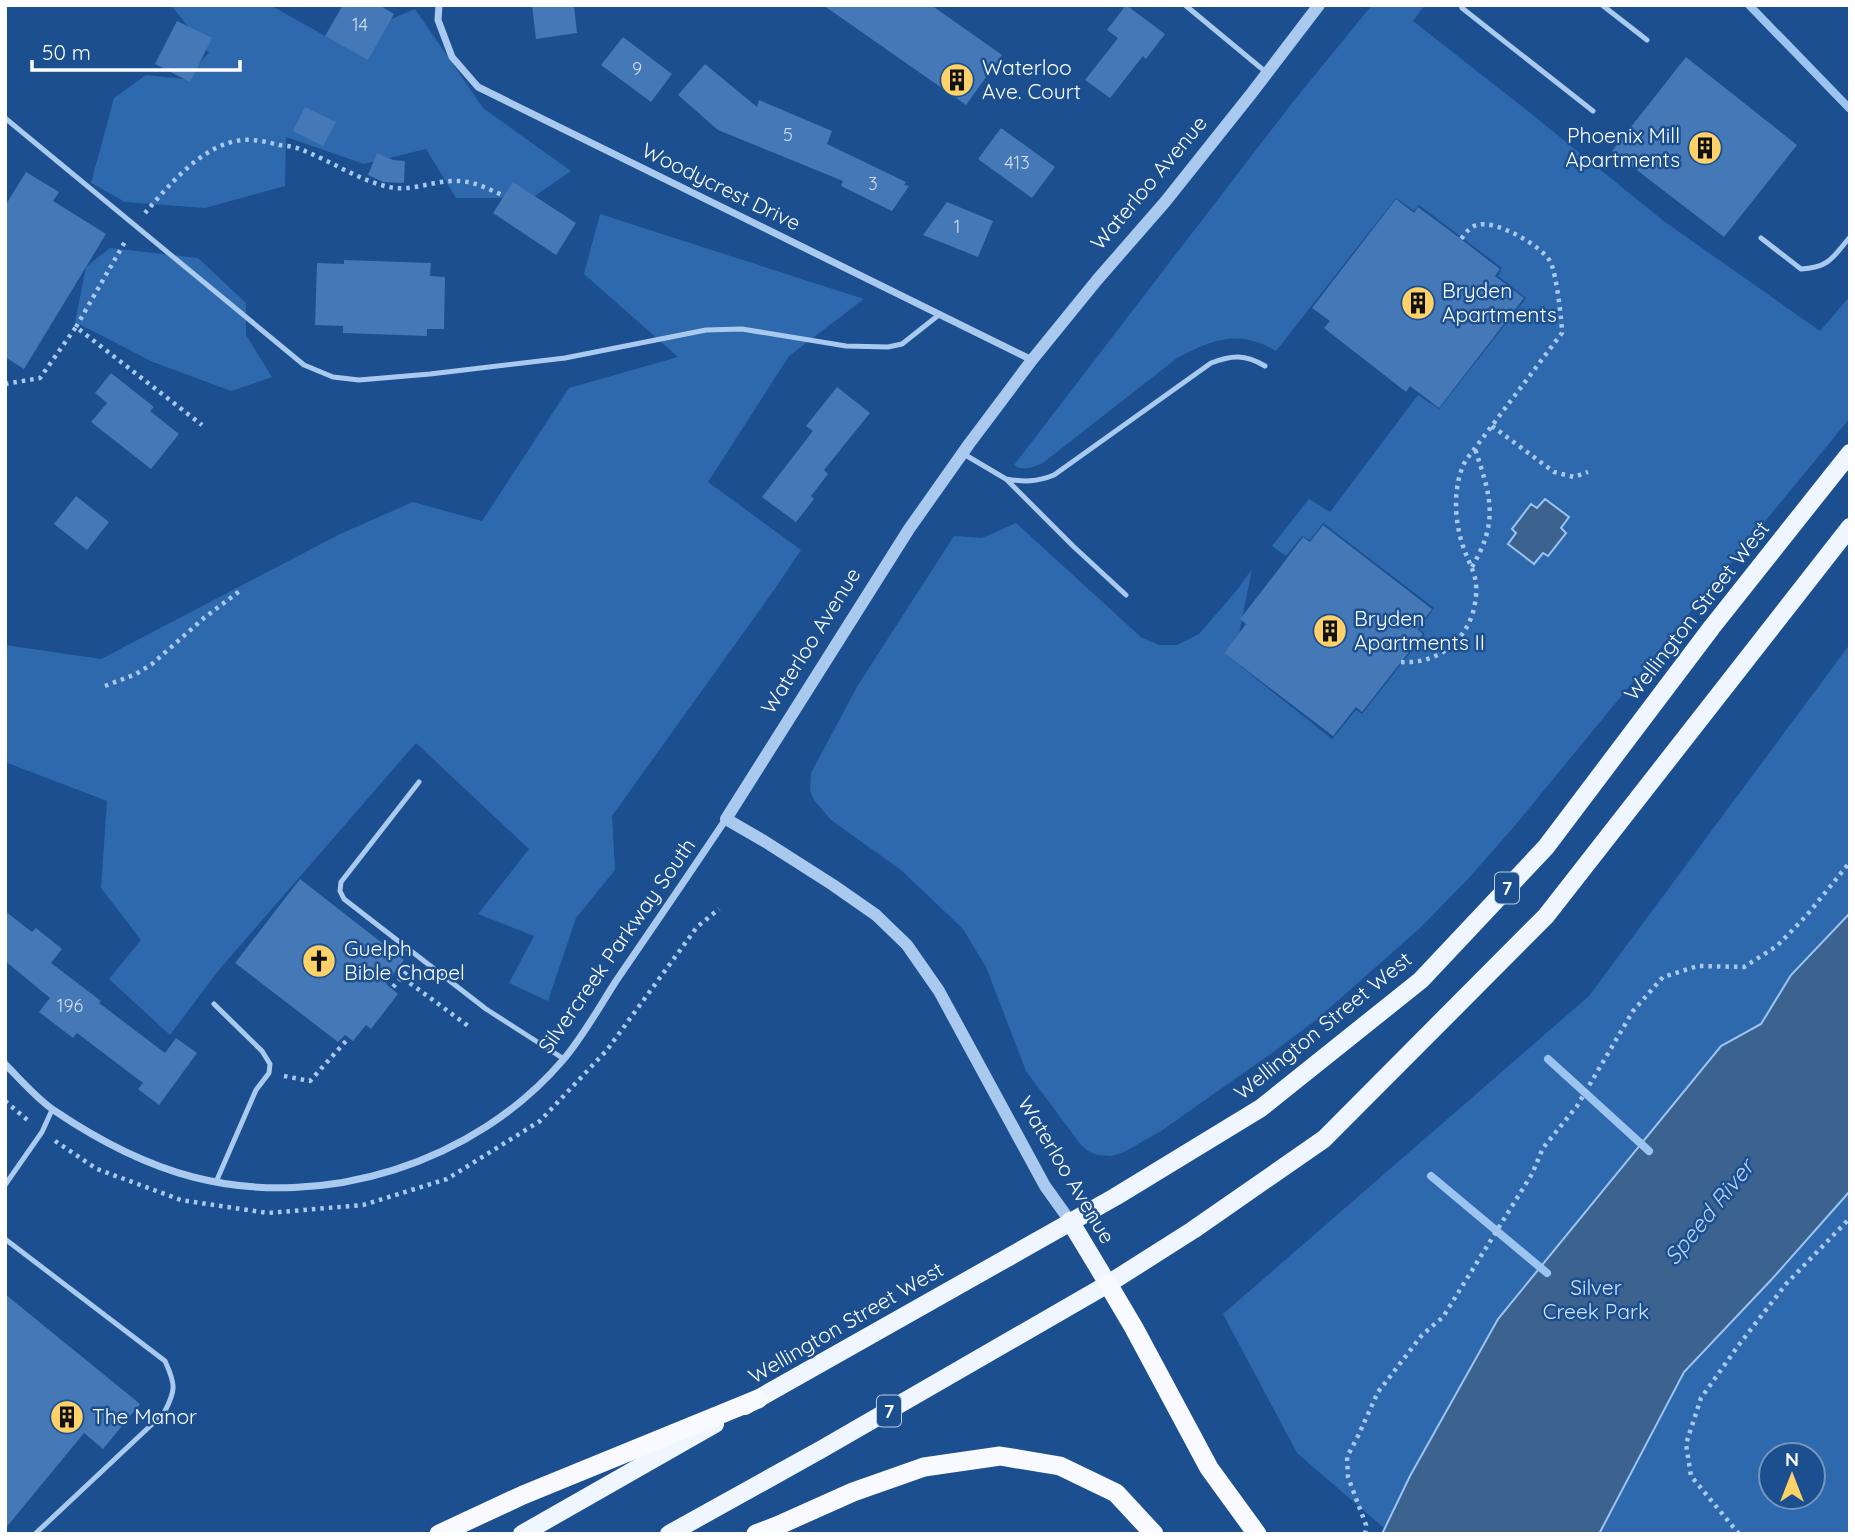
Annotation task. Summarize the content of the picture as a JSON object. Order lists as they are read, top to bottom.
{
  "streets": {
    "main road": ["Waterloo Avenue", "Wellington Street West", "7"],
    "street": ["Woodycrest Drive", "Silvercreek Parkway South"]
  },
  "crossings": [
    ["Waterloo Avenue", "Woodycrest Drive"],
    ["Waterloo Avenue", "Wellington Street West"],
    ["Waterloo Avenue", "7"],
    ["Waterloo Avenue", "Silvercreek Parkway South"]
  ],
  "water": ["Speed River"],
  "parks": ["Silver Creek Park"],
  "places": {
    "building": [
      "Waterloo Ave. Court",
      "Phoenix Mill Apartments",
      "Bryden Apartments",
      "Bryden Apartments II",
      "The Manor"
    ],
    "church": ["Guelph Bible Chapel"]
  },
  "house_numbers": [
    "14",
    "9",
    "5",
    "413",
    "3",
    "1",
    "196"
  ],
  "scale_bar": "50 m",
  "north": "top"
}
